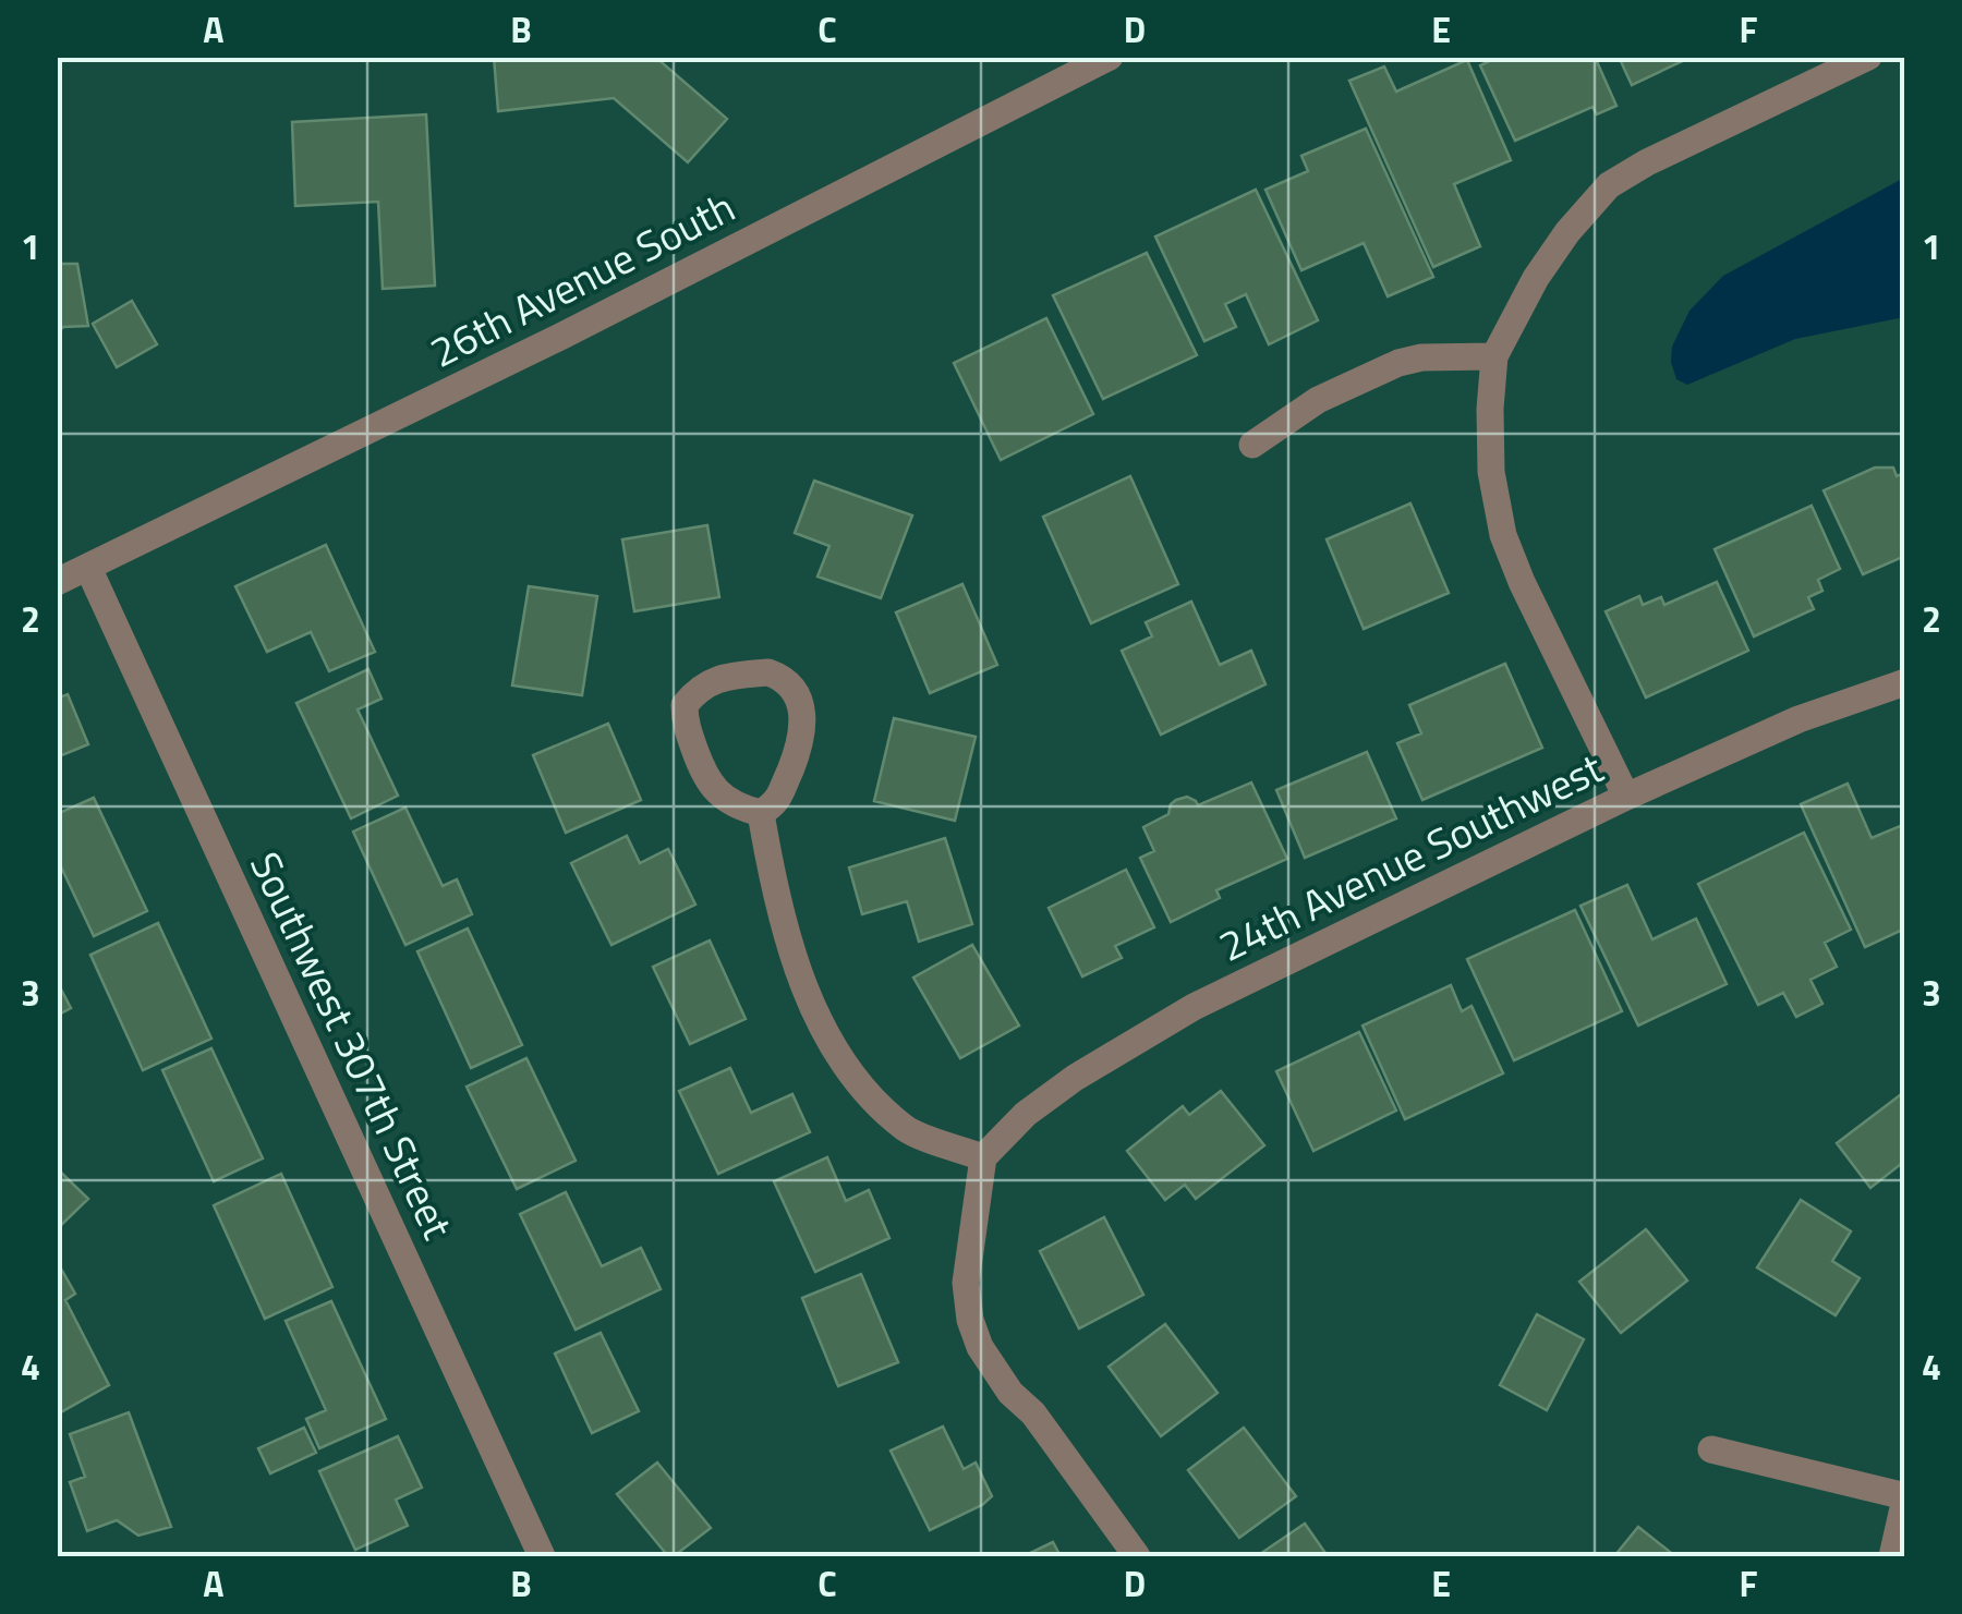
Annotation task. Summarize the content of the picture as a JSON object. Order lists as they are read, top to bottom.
{
  "streets": {
    "street": ["26th Avenue South", "24th Avenue Southwest", "Southwest 307th Street"]
  },
  "crossings": [
    ["26th Avenue South", "Southwest 307th Street"]
  ],
  "grid": {
    "columns": [
      "A",
      "B",
      "C",
      "D",
      "E",
      "F"
    ],
    "rows": [
      "1",
      "2",
      "3",
      "4"
    ]
  }
}
